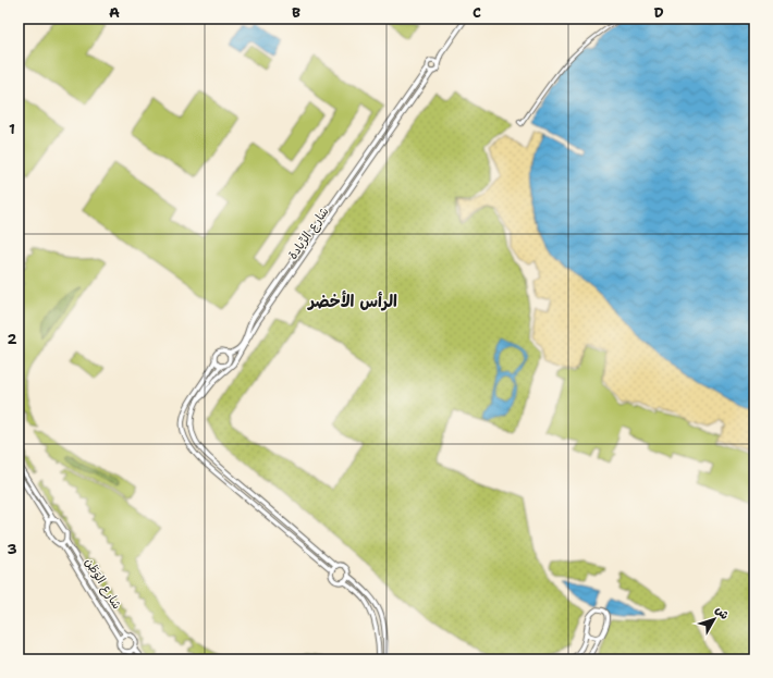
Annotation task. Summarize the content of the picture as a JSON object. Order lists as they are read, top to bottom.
{
  "streets": {
    "street": ["شارع الرِّيادة", "شارع الوَطَن"]
  },
  "districts": ["الرأس الأخضر"],
  "north": "top right",
  "grid": {
    "columns": [
      "A",
      "B",
      "C",
      "D"
    ],
    "rows": ["1", "2", "3"]
  }
}
